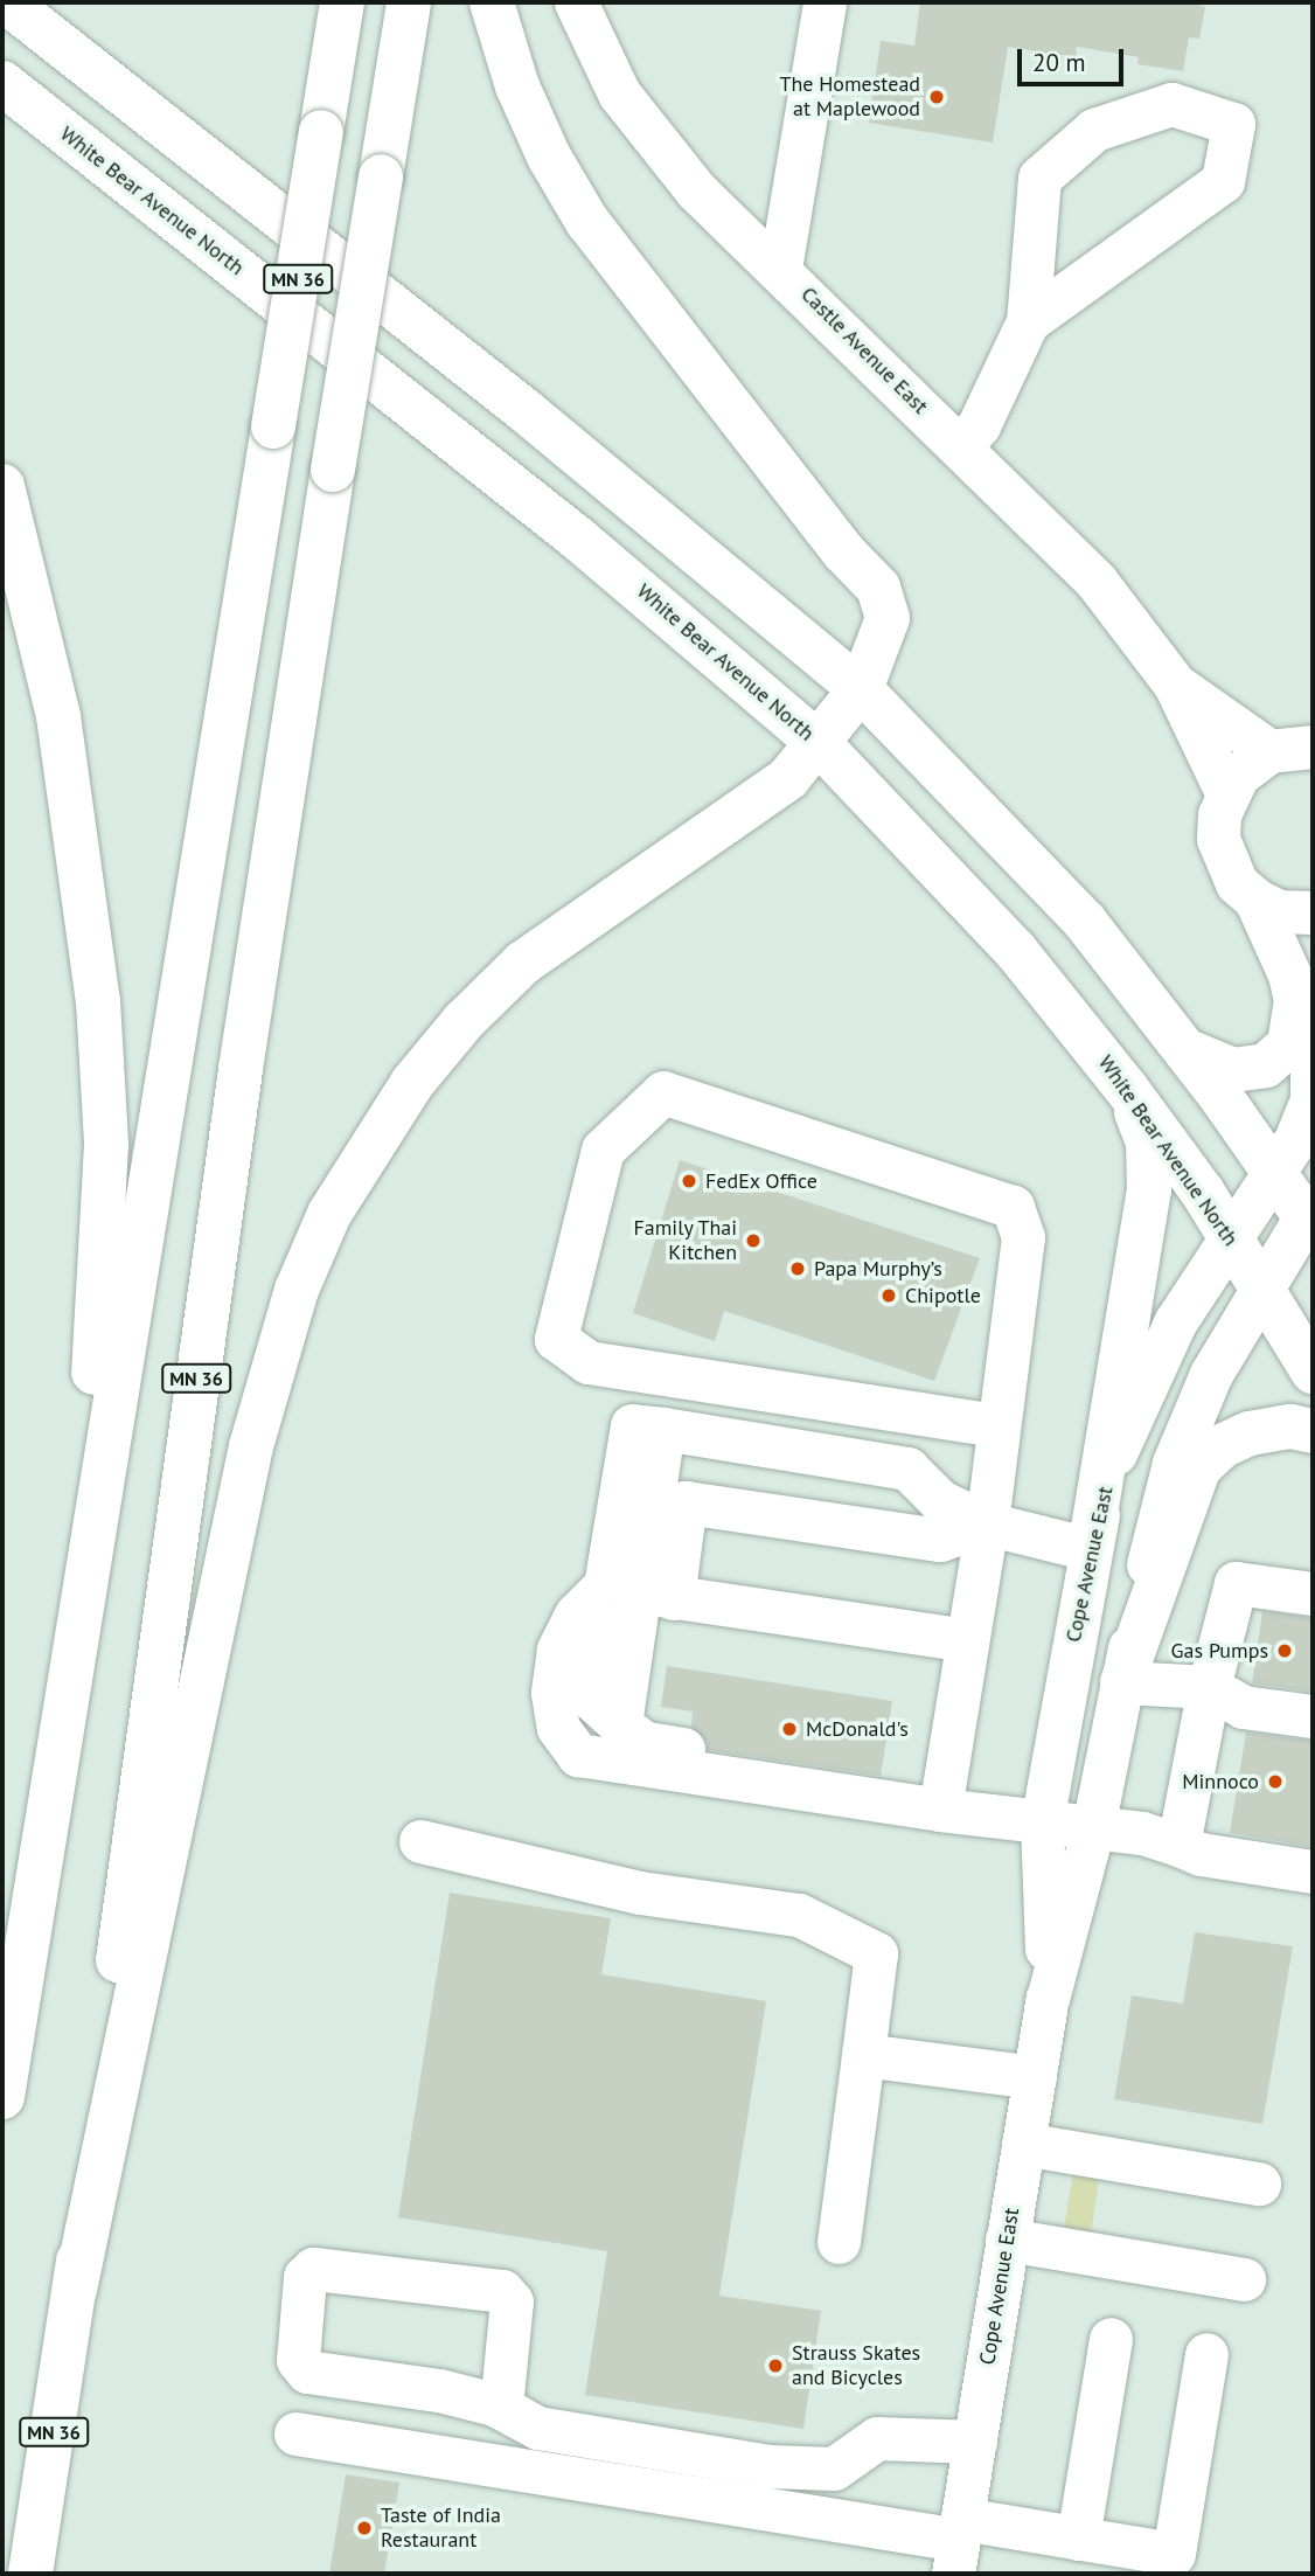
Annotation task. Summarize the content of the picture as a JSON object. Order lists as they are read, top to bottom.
{
  "streets": {
    "main road": ["White Bear Avenue North", "MN 36"],
    "street": ["Castle Avenue East", "Cope Avenue East"]
  },
  "crossings": [
    ["White Bear Avenue North", "Cope Avenue East"]
  ],
  "places": [
    "The Homestead at Maplewood",
    "FedEx Office",
    "Family Thai Kitchen",
    "Papa Murphy’s",
    "Chipotle",
    "Gas Pumps",
    "McDonald's",
    "Minnoco",
    "Strauss Skates and Bicycles",
    "Taste of India Restaurant"
  ],
  "scale_bar": "20 m"
}
